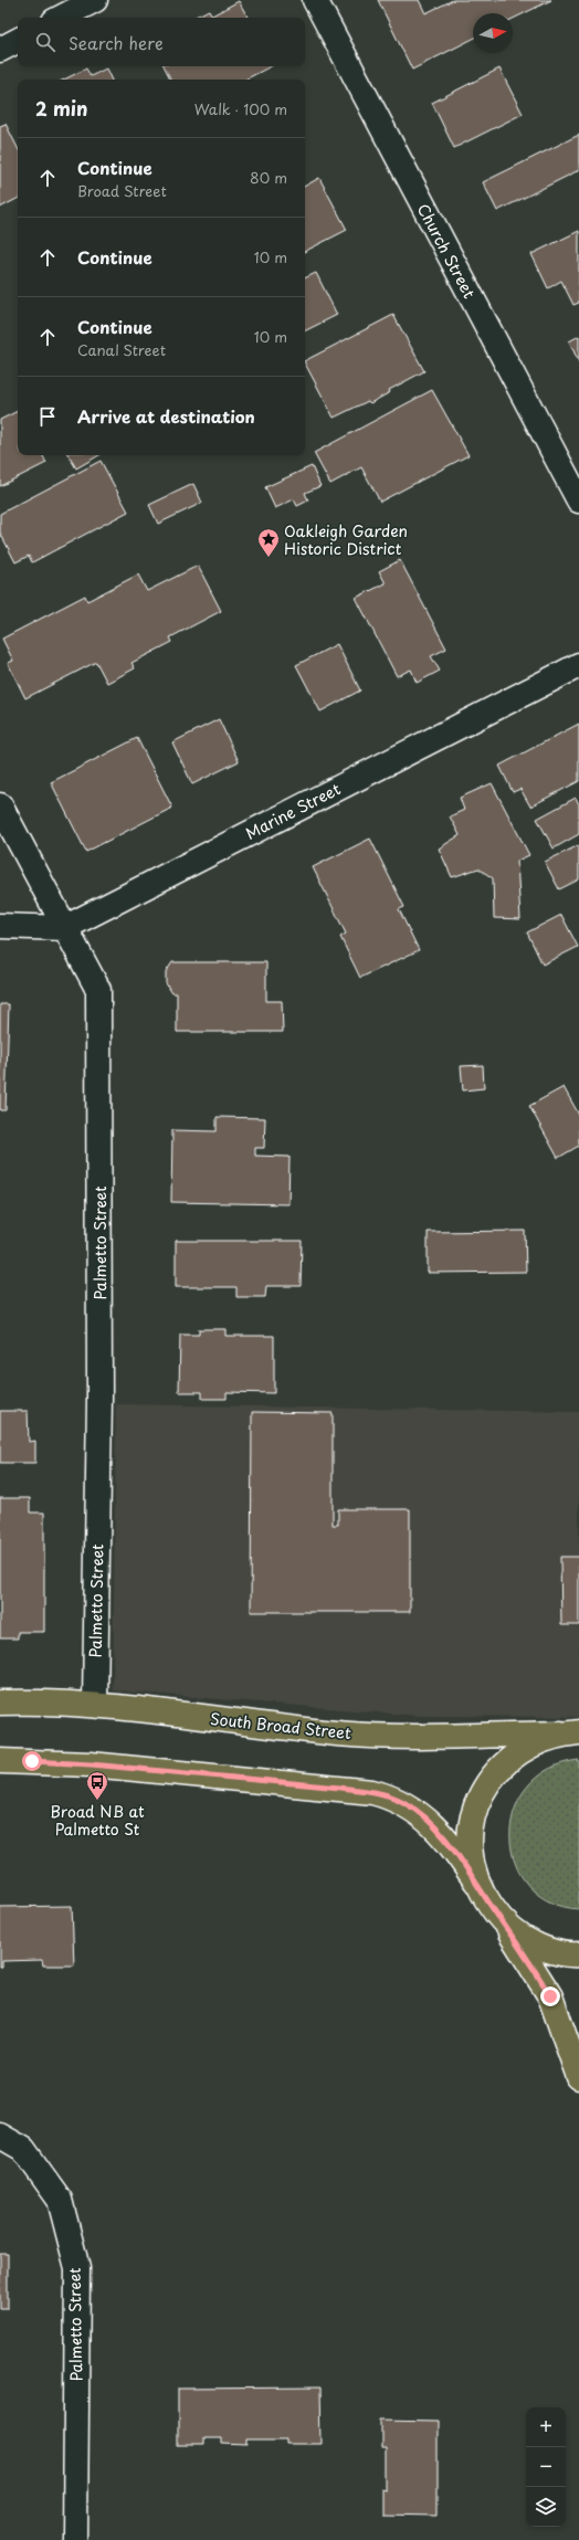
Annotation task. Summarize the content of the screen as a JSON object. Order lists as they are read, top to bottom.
{
  "streets": {
    "main road": ["South Broad Street"],
    "street": ["Church Street", "Marine Street", "Palmetto Street"]
  },
  "crossings": [
    ["Marine Street", "Palmetto Street"],
    ["Palmetto Street", "South Broad Street"]
  ],
  "places": {
    "place": ["Oakleigh Garden Historic District"],
    "bus stop": ["Broad NB at Palmetto St"]
  },
  "north": "right",
  "page": {
    "search": "Search here",
    "heading": ["2 min", "Walk · 100 m"],
    "list": [
      ["Continue", "Broad Street", "80 m"],
      ["Continue", "10 m"],
      ["Continue", "Canal Street", "10 m"],
      "Arrive at destination"
    ],
    "map_buttons": ["+", "−"]
  }
}
